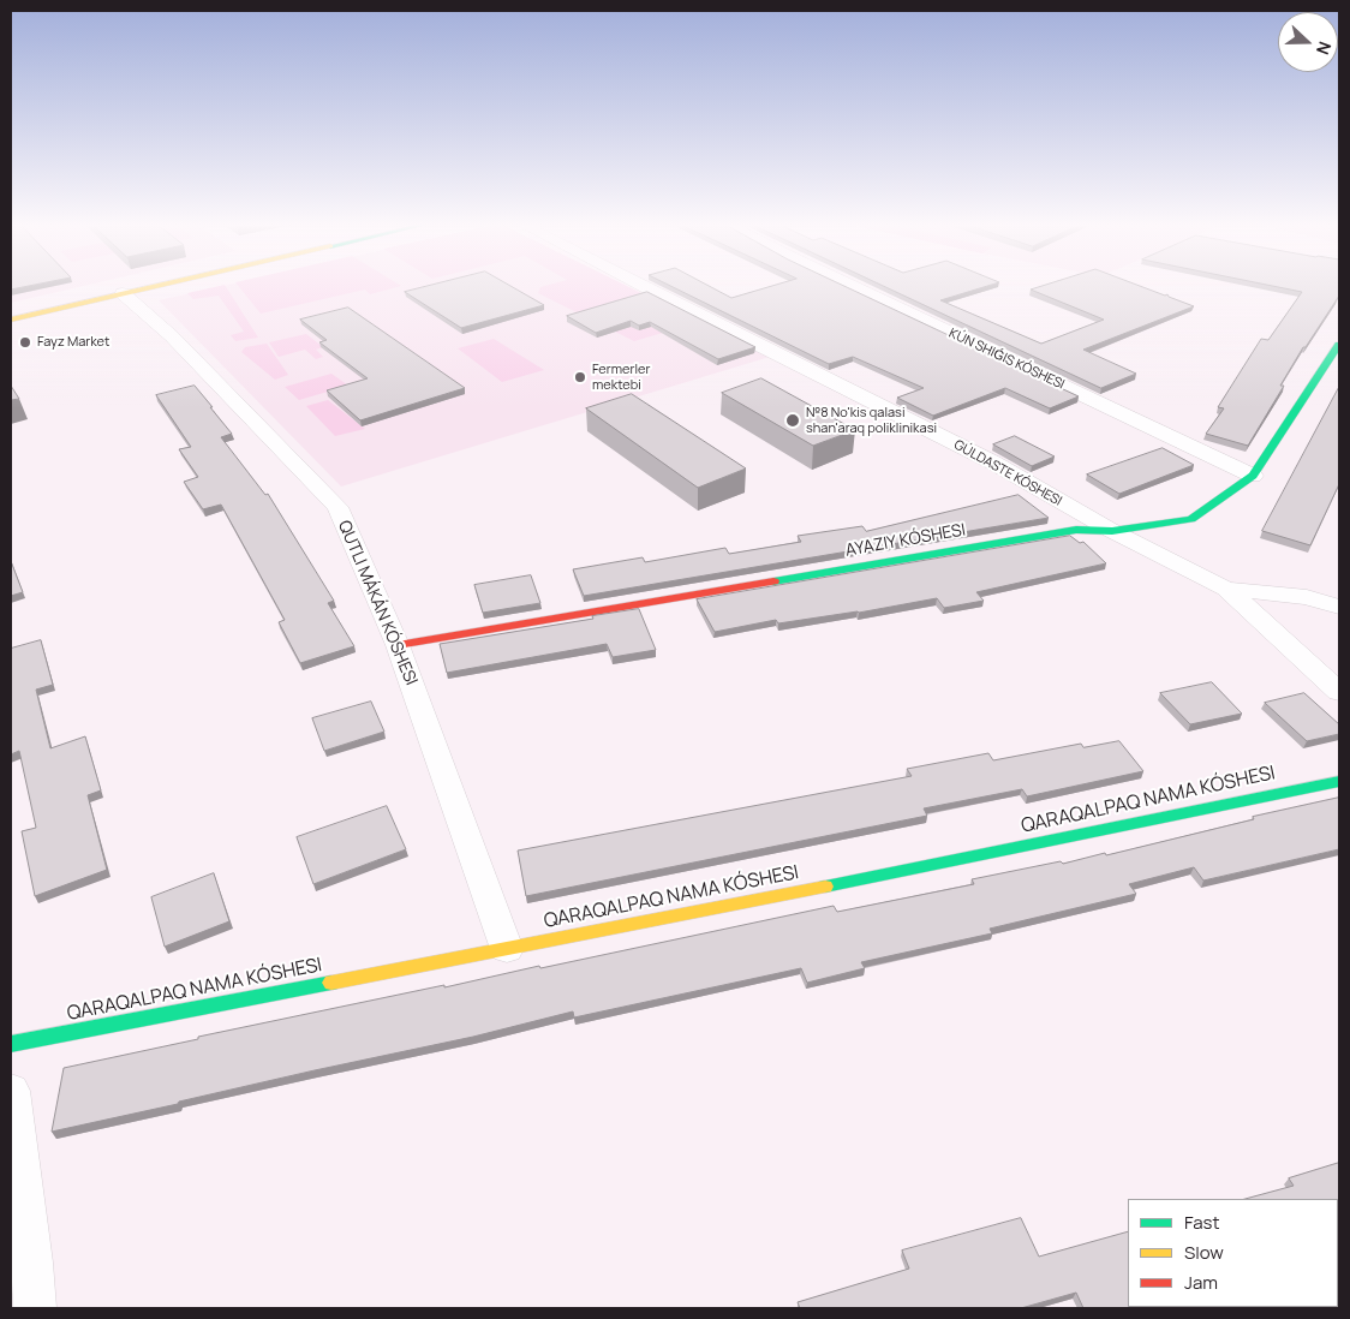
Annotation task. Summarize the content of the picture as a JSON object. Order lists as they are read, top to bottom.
{
  "streets": {
    "street": ["GÚLDASTE KÓSHESI", "AYAZIY KÓSHESI", "QARAQALPAQ NAMA KÓSHESI"]
  },
  "crossings": [
    ["GÚLDASTE KÓSHESI", "AYAZIY KÓSHESI"]
  ],
  "places": ["Fayz Market", "Fermerler mektebi", "№8 No'kis qalasi shan'araq poliklinikasi"],
  "legend": ["Fast", "Slow", "Jam"],
  "north": "right"
}
